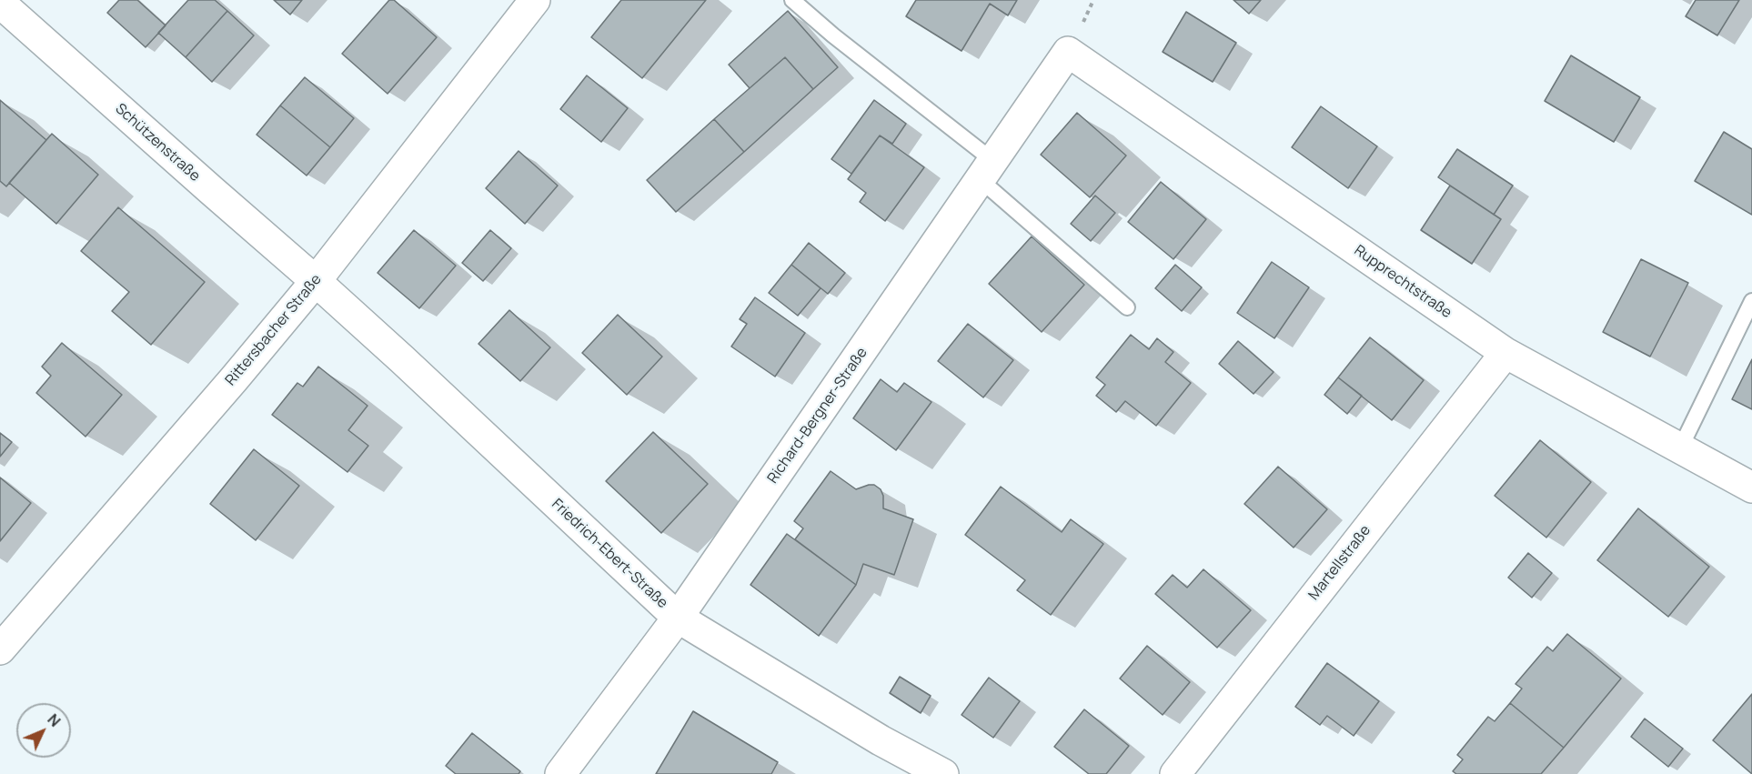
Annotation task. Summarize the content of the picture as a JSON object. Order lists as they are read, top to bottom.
{
  "streets": {
    "street": [
      "Schützenstraße",
      "Rupprechtstraße",
      "Rittersbacher Straße",
      "Richard-Bergner-Straße",
      "Friedrich-Ebert-Straße",
      "Martellstraße"
    ]
  },
  "crossings": [
    ["Schützenstraße", "Rittersbacher Straße"],
    ["Schützenstraße", "Friedrich-Ebert-Straße"],
    ["Rupprechtstraße", "Richard-Bergner-Straße"],
    ["Rupprechtstraße", "Martellstraße"],
    ["Rittersbacher Straße", "Friedrich-Ebert-Straße"],
    ["Richard-Bergner-Straße", "Friedrich-Ebert-Straße"]
  ],
  "north": "top right"
}
